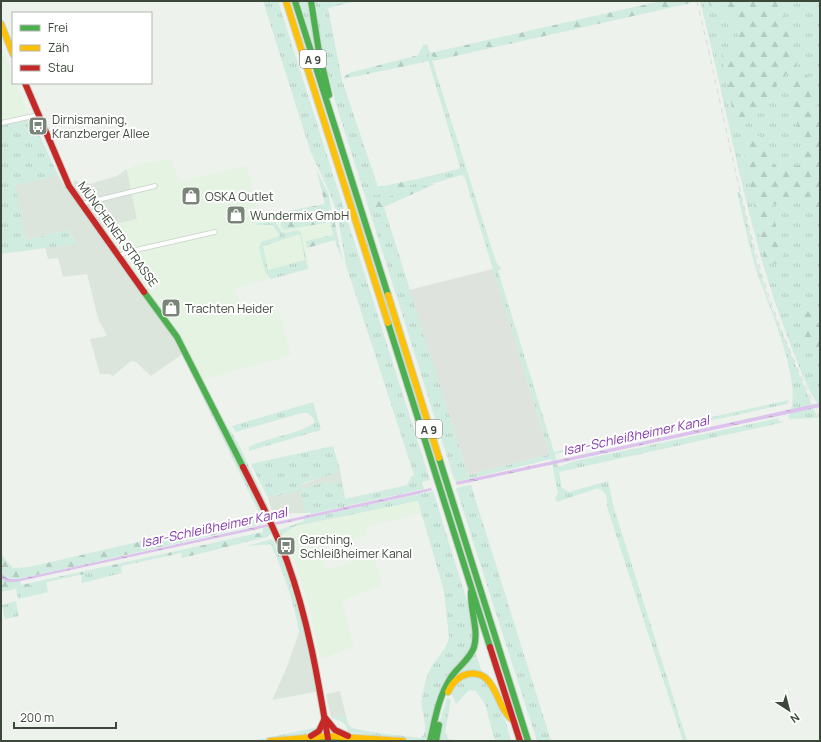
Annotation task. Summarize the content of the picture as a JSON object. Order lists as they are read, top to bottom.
{
  "streets": {
    "main road": ["A 9", "MÜNCHENER STRASSE"]
  },
  "water": ["Isar-Schleißheimer Kanal"],
  "places": {
    "bus stop": ["Dirnismaning, Kranzberger Allee", "Garching, Schleißheimer Kanal"],
    "shop": ["OSKA Outlet", "Wundermix GmbH", "Trachten Heider"]
  },
  "legend": ["Frei", "Zäh", "Stau"],
  "scale_bar": "200 m",
  "north": "bottom right"
}
